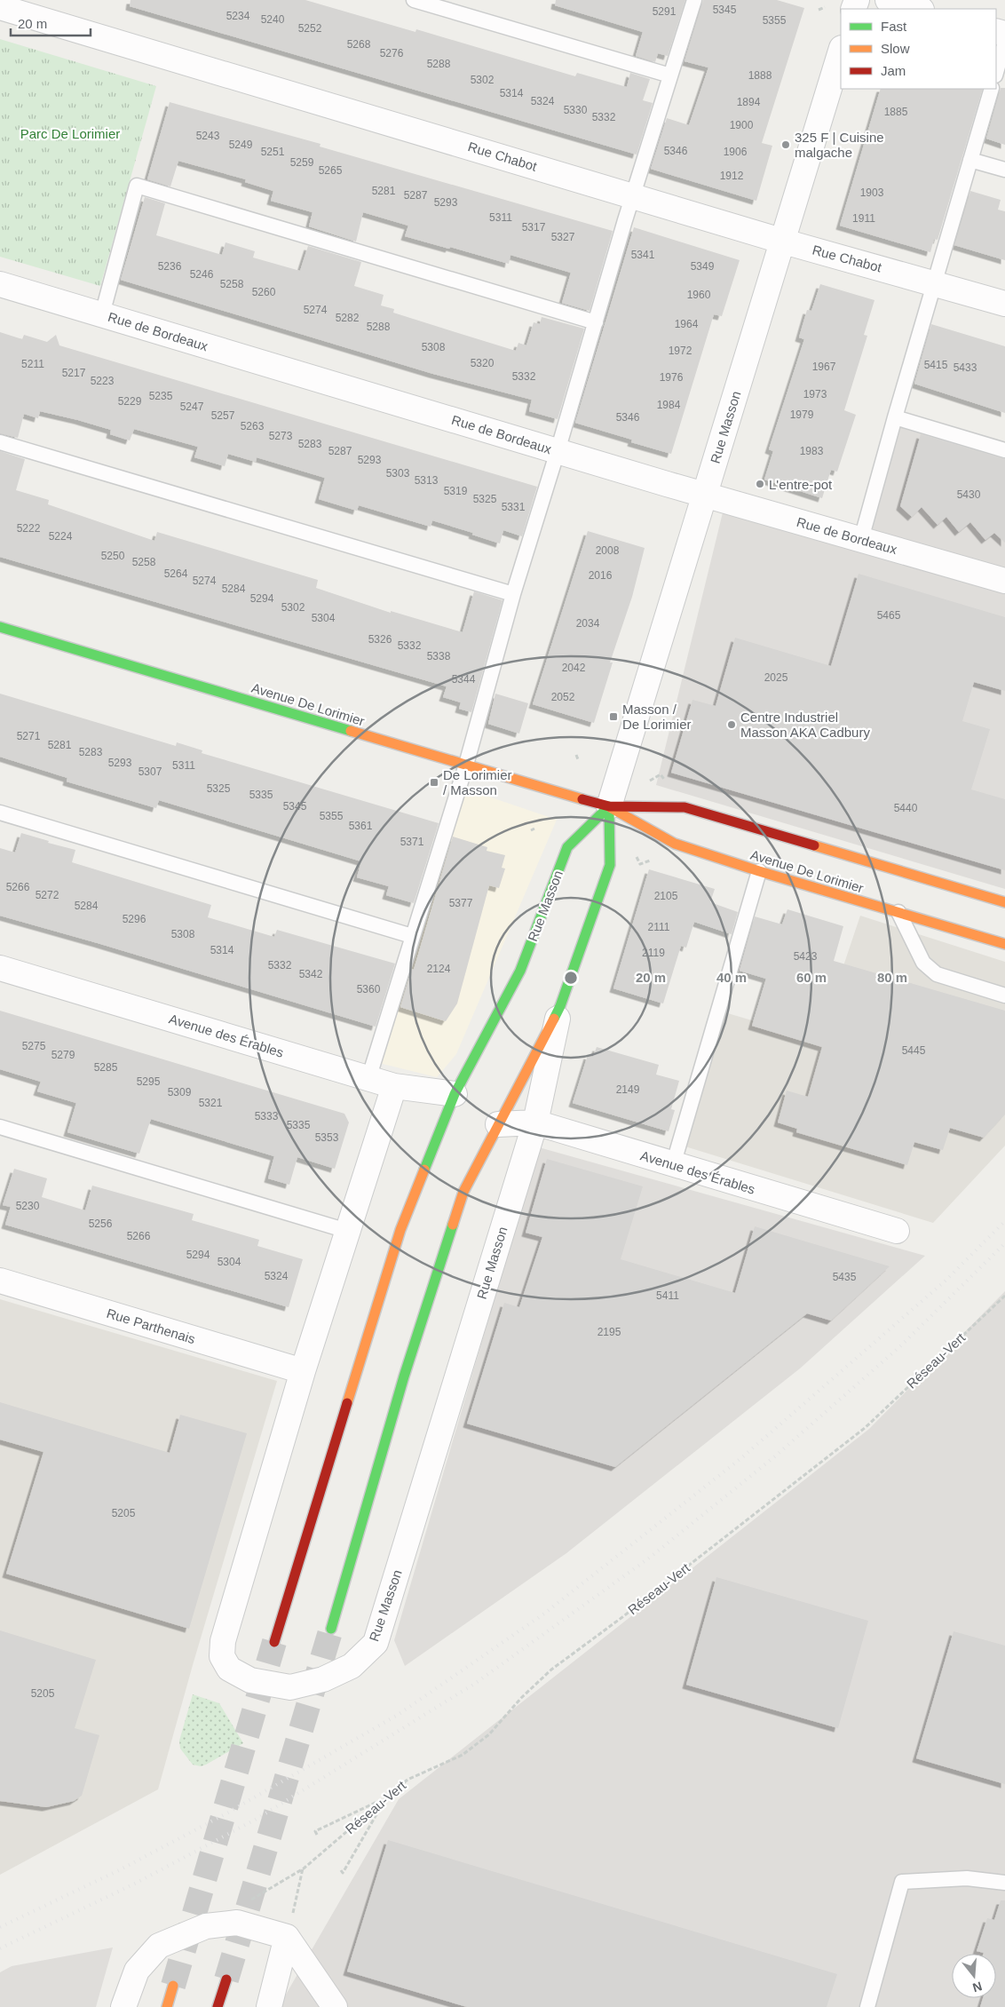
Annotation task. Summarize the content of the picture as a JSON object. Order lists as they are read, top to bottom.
{
  "streets": {
    "street": [
      "Rue Chabot",
      "Rue de Bordeaux",
      "Rue Masson",
      "Avenue De Lorimier",
      "Avenue des Érables",
      "Rue Parthenais"
    ],
    "path": ["Réseau-Vert"]
  },
  "crossings": [
    ["Rue Chabot", "Rue Masson"],
    ["Rue de Bordeaux", "Rue Masson"],
    ["Rue Masson", "Avenue De Lorimier"],
    ["Rue Masson", "Avenue des Érables"],
    ["Rue Masson", "Rue Parthenais"]
  ],
  "parks": ["Parc De Lorimier"],
  "places": {
    "other": ["325 F | Cuisine malgache", "L'entre-pot", "Centre Industriel Masson AKA Cadbury"],
    "transit": ["Masson / De Lorimier", "De Lorimier / Masson"]
  },
  "house_numbers": [
    "5345",
    "5291",
    "5234",
    "5240",
    "5355",
    "5252",
    "5268",
    "5276",
    "5288",
    "1888",
    "5302",
    "5314",
    "5324",
    "1894",
    "5330",
    "1885",
    "5332",
    "1900",
    "5243",
    "5249",
    "5346",
    "5251",
    "1906",
    "5259",
    "5265",
    "1912",
    "5281",
    "1903",
    "5287",
    "5293",
    "5311",
    "1911",
    "5317",
    "5327",
    "5341",
    "5236",
    "5349",
    "5246",
    "5258",
    "5260",
    "1960",
    "5274",
    "5282",
    "1964",
    "5288",
    "5308",
    "1972",
    "5320",
    "5211",
    "5415",
    "1967",
    "5433",
    "5217",
    "5332",
    "1976",
    "5223",
    "1973",
    "5235",
    "5229",
    "1984",
    "5247",
    "1979",
    "5257",
    "5346",
    "5263",
    "5273",
    "5283",
    "5287",
    "1983",
    "5293",
    "5303",
    "5313",
    "5319",
    "5430",
    "5325",
    "5331",
    "5222",
    "5224",
    "2008",
    "5250",
    "5258",
    "5264",
    "2016",
    "5274",
    "5284",
    "5294",
    "5302",
    "5465",
    "5304",
    "2034",
    "5326",
    "5332",
    "5338",
    "2042",
    "2025",
    "5344",
    "2052",
    "5271",
    "5281",
    "5283",
    "5293",
    "5311",
    "5307",
    "5325",
    "5335",
    "5345",
    "5440",
    "5355",
    "5361",
    "5371",
    "5266",
    "5272",
    "2105",
    "5377",
    "5284",
    "5296",
    "2111",
    "5308",
    "5314",
    "2119",
    "5423",
    "5332",
    "2124",
    "5342",
    "5360",
    "5275",
    "5445",
    "5279",
    "5285",
    "5295",
    "2149",
    "5309",
    "5321",
    "5333",
    "5335",
    "5353",
    "5230",
    "5256",
    "5266",
    "5294",
    "5304",
    "5324",
    "5435",
    "5411",
    "2195",
    "5205",
    "5205"
  ],
  "legend": ["Fast", "Slow", "Jam"],
  "scale_bar": "20 m",
  "north": "bottom",
  "rings": [
    "20 m",
    "40 m",
    "60 m",
    "80 m"
  ]
}
